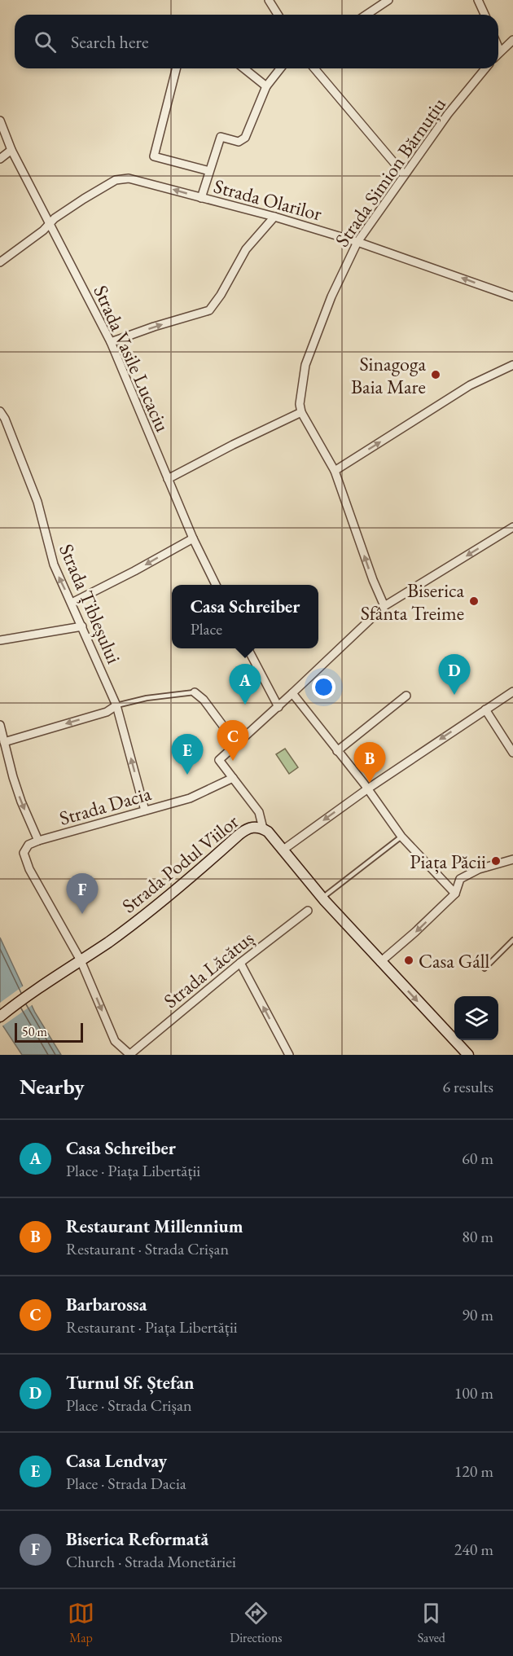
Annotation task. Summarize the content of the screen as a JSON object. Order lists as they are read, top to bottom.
{
  "streets": {
    "main road": ["Strada Podul Viilor"],
    "street": [
      "Strada Simion Bărnuțiu",
      "Strada Olarilor",
      "Strada Vasile Lucaciu",
      "Strada Țibleșului",
      "Strada Dacia",
      "Strada Lăcătuș"
    ]
  },
  "crossings": [
    ["Strada Simion Bărnuțiu", "Strada Olarilor"],
    ["Strada Olarilor", "Strada Vasile Lucaciu"],
    ["Strada Țibleșului", "Strada Dacia"]
  ],
  "one_way": ["Strada Olarilor", "Strada Țibleșului"],
  "places": [
    "Sinagoga Baia Mare",
    "Biserica Sfânta Treime",
    "Piața Păcii",
    "Casa Gáll"
  ],
  "scale_bar": "50 m",
  "page": {
    "search": "Search here",
    "popup": ["Casa Schreiber", "Place"],
    "pins": [
      "D",
      "A",
      "C",
      "E",
      "B",
      "F"
    ],
    "scale": "50 m",
    "heading": ["Nearby", "6 results"],
    "list": [
      {
        "mark": "A",
        "name": "Casa Schreiber",
        "note": "Place · Piața Libertății",
        "value": "60 m"
      },
      {
        "mark": "B",
        "name": "Restaurant Millennium",
        "note": "Restaurant · Strada Crișan",
        "value": "80 m"
      },
      {
        "mark": "C",
        "name": "Barbarossa",
        "note": "Restaurant · Piața Libertății",
        "value": "90 m"
      },
      {
        "mark": "D",
        "name": "Turnul Sf. Ștefan",
        "note": "Place · Strada Crișan",
        "value": "100 m"
      },
      {
        "mark": "E",
        "name": "Casa Lendvay",
        "note": "Place · Strada Dacia",
        "value": "120 m"
      },
      {
        "mark": "F",
        "name": "Biserica Reformată",
        "note": "Church · Strada Monetăriei",
        "value": "240 m"
      }
    ],
    "nav": ["Map", "Directions", "Saved"]
  }
}
